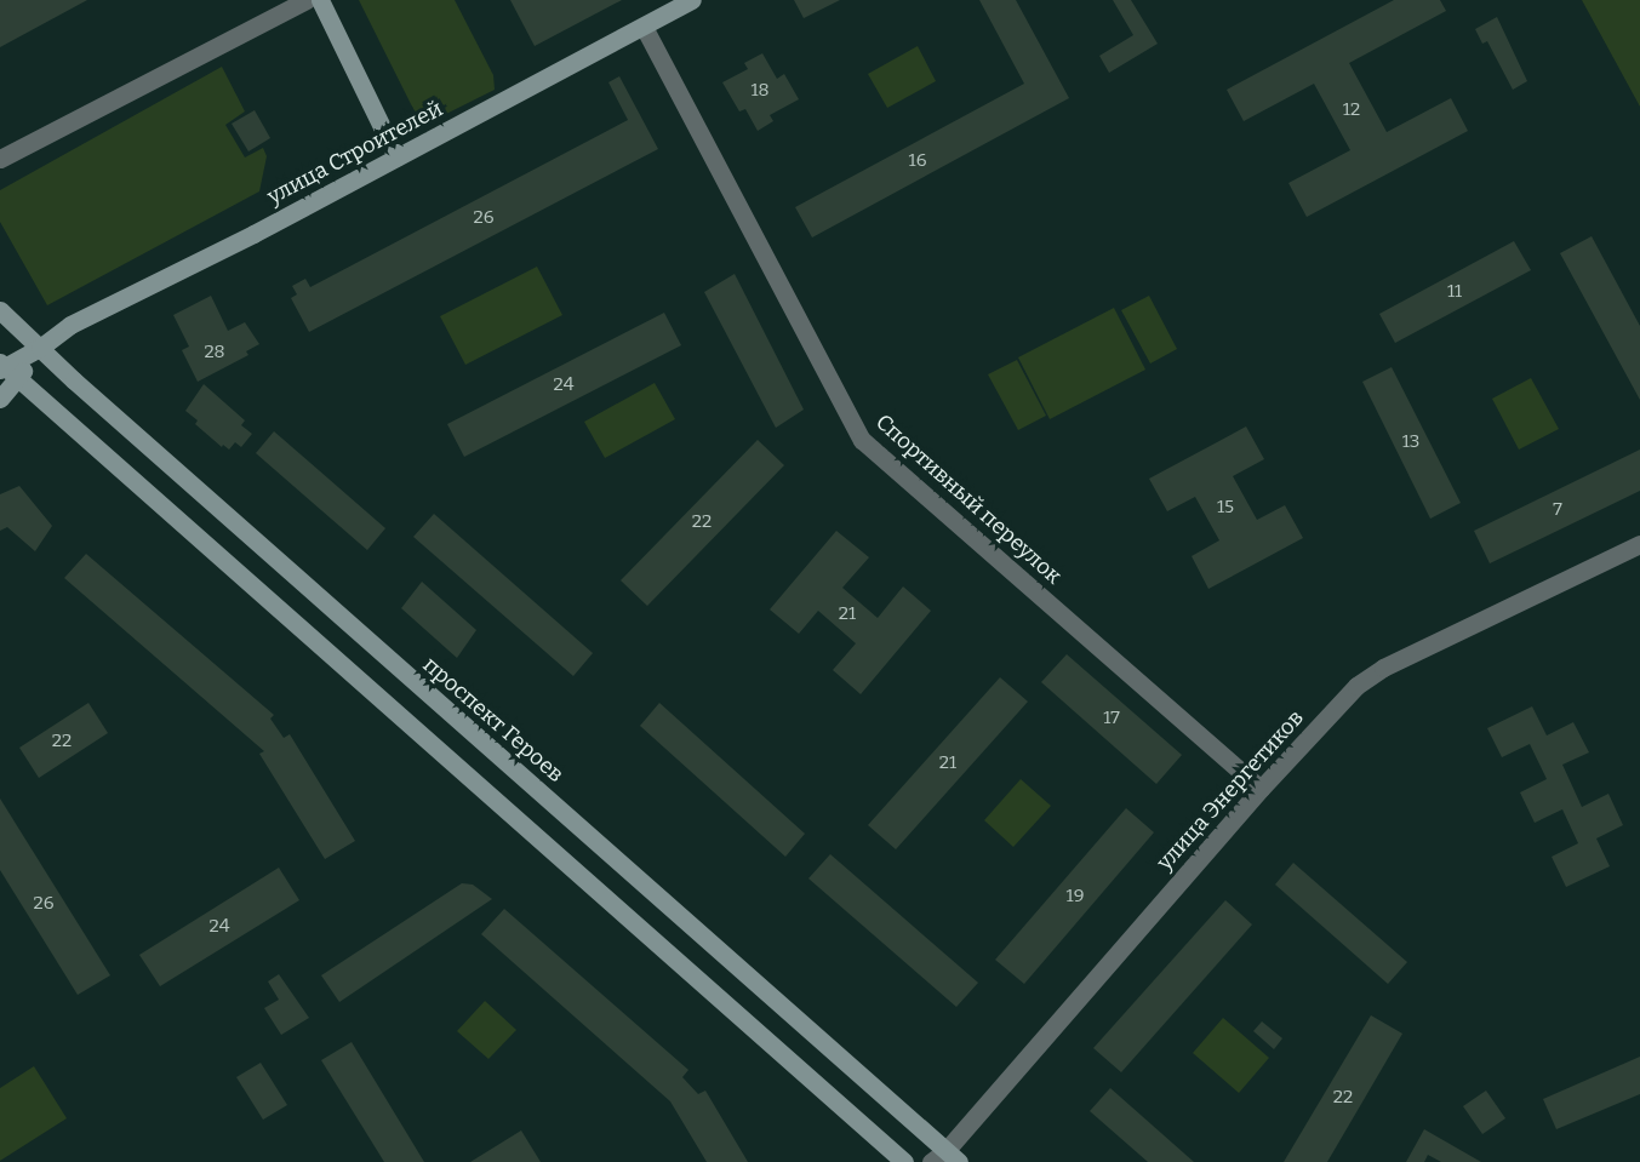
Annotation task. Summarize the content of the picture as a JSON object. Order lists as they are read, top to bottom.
{
  "streets": {
    "main road": ["улица Строителей", "проспект Героев"],
    "street": ["Спортивный переулок", "улица Энергетиков"]
  },
  "crossings": [
    ["улица Строителей", "Спортивный переулок"],
    ["улица Строителей", "проспект Героев"],
    ["Спортивный переулок", "улица Энергетиков"],
    ["проспект Героев", "улица Энергетиков"]
  ],
  "house_numbers": [
    "18",
    "12",
    "16",
    "26",
    "11",
    "28",
    "24",
    "13",
    "15",
    "7",
    "22",
    "21",
    "17",
    "22",
    "21",
    "19",
    "26",
    "24",
    "22"
  ]
}
